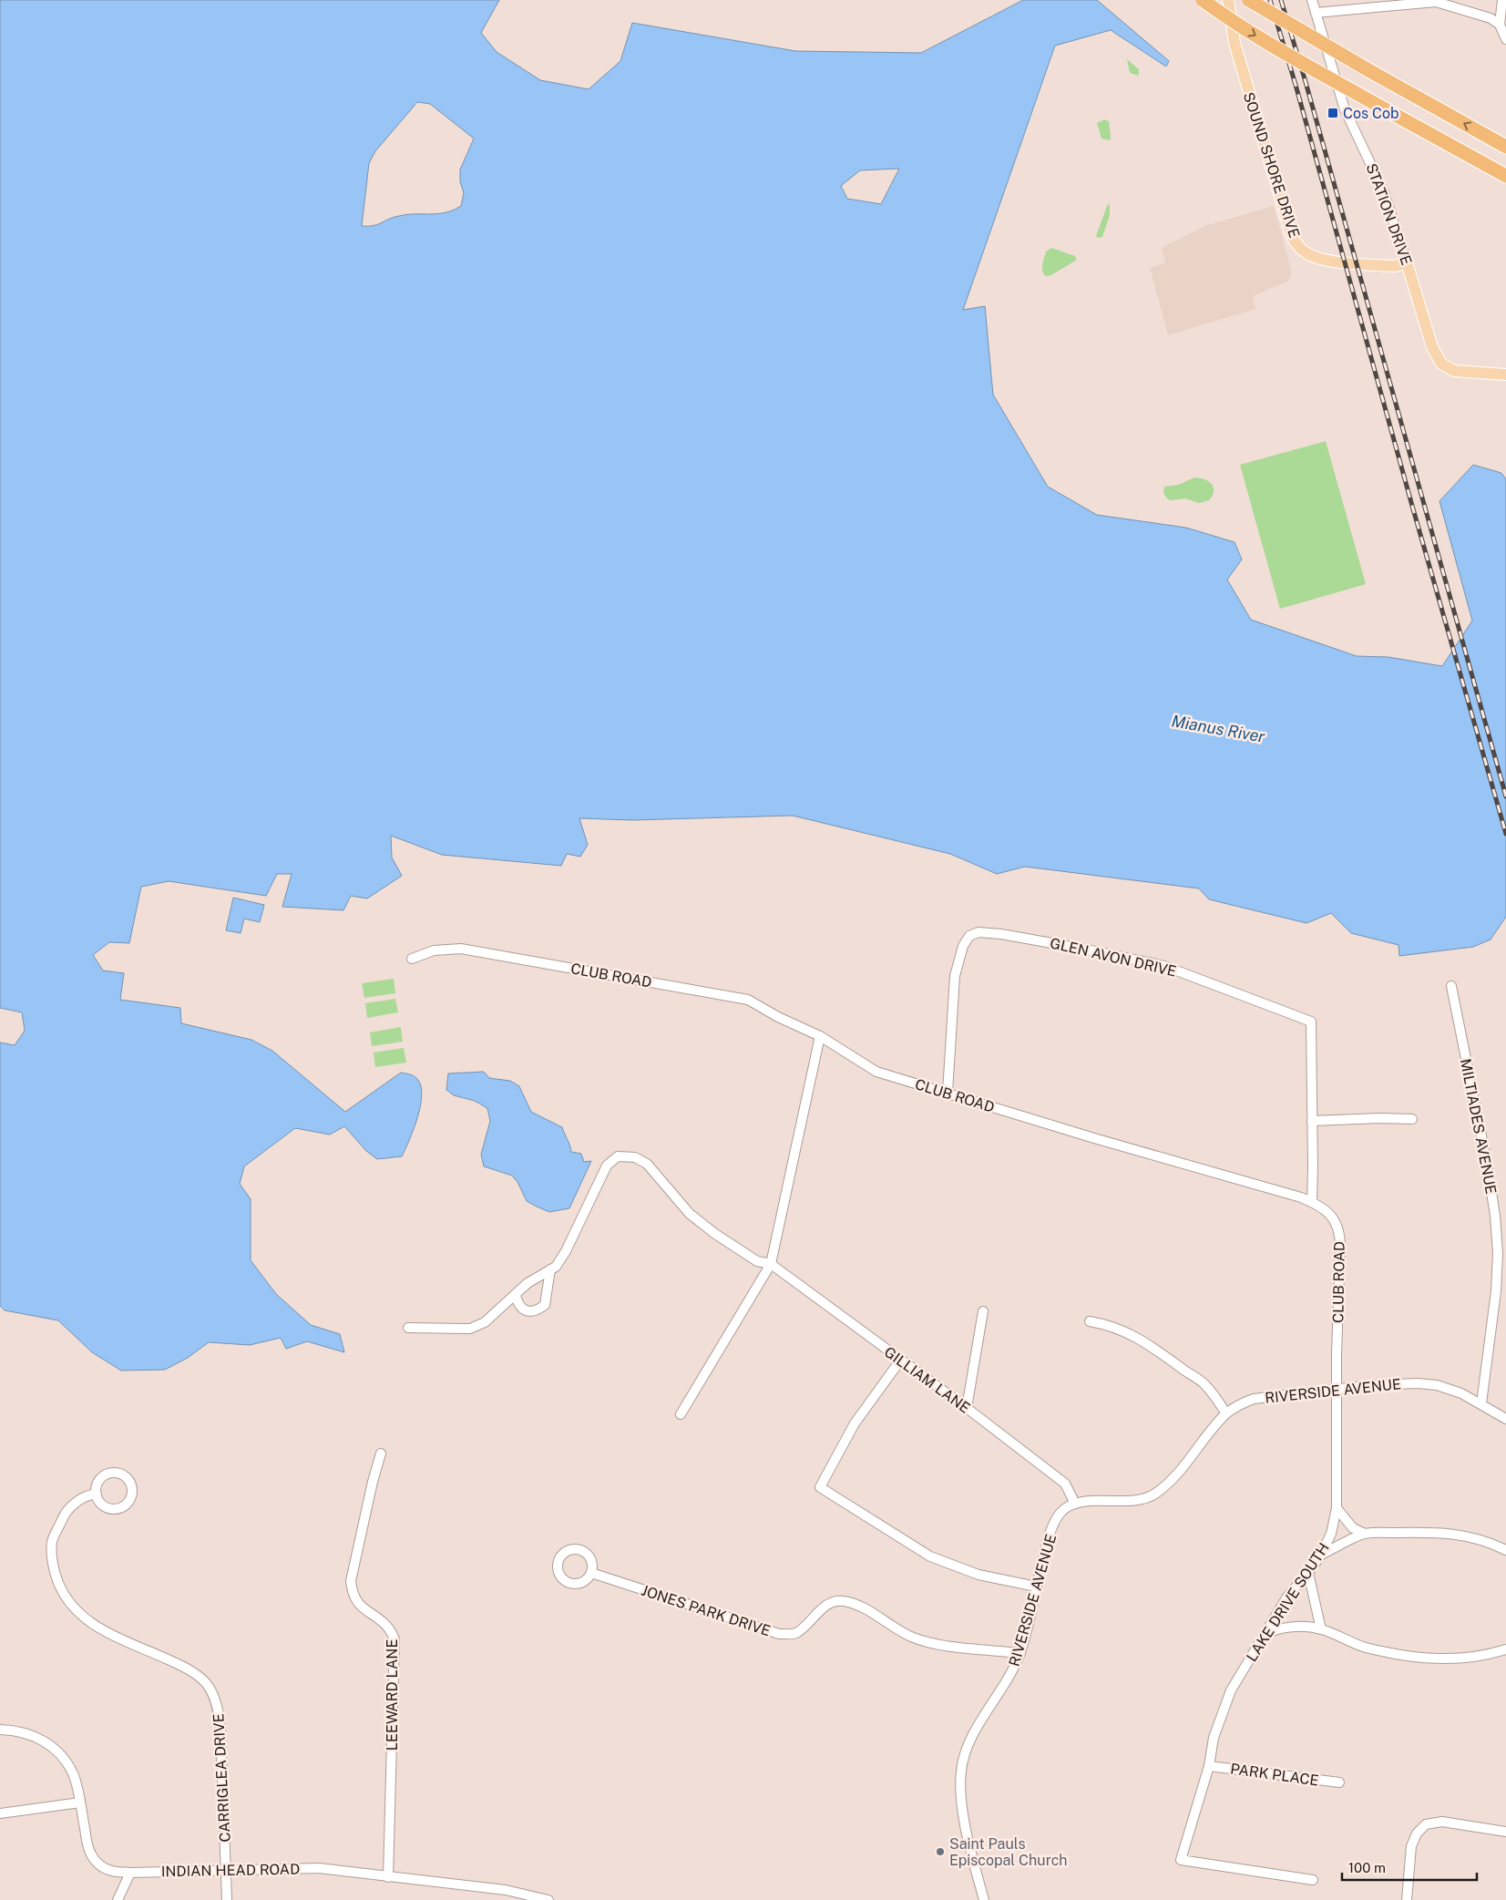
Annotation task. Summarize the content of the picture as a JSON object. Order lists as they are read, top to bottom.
{
  "streets": {
    "main road": ["SOUND SHORE DRIVE", "STATION DRIVE"],
    "street": [
      "GLEN AVON DRIVE",
      "CLUB ROAD",
      "MILTIADES AVENUE",
      "GILLIAM LANE",
      "RIVERSIDE AVENUE",
      "LAKE DRIVE SOUTH",
      "JONES PARK DRIVE",
      "LEEWARD LANE",
      "PARK PLACE",
      "CARRIGLEA DRIVE",
      "INDIAN HEAD ROAD"
    ]
  },
  "crossings": [
    ["SOUND SHORE DRIVE", "STATION DRIVE"],
    ["GLEN AVON DRIVE", "CLUB ROAD"],
    ["CLUB ROAD", "RIVERSIDE AVENUE"],
    ["CLUB ROAD", "LAKE DRIVE SOUTH"],
    ["MILTIADES AVENUE", "RIVERSIDE AVENUE"],
    ["GILLIAM LANE", "RIVERSIDE AVENUE"],
    ["RIVERSIDE AVENUE", "LAKE DRIVE SOUTH"],
    ["RIVERSIDE AVENUE", "JONES PARK DRIVE"],
    ["LAKE DRIVE SOUTH", "PARK PLACE"],
    ["LEEWARD LANE", "INDIAN HEAD ROAD"],
    ["CARRIGLEA DRIVE", "INDIAN HEAD ROAD"]
  ],
  "water": ["Mianus River"],
  "places": {
    "transit": ["Cos Cob"],
    "other": ["Saint Pauls Episcopal Church"]
  },
  "scale_bar": "100 m"
}
